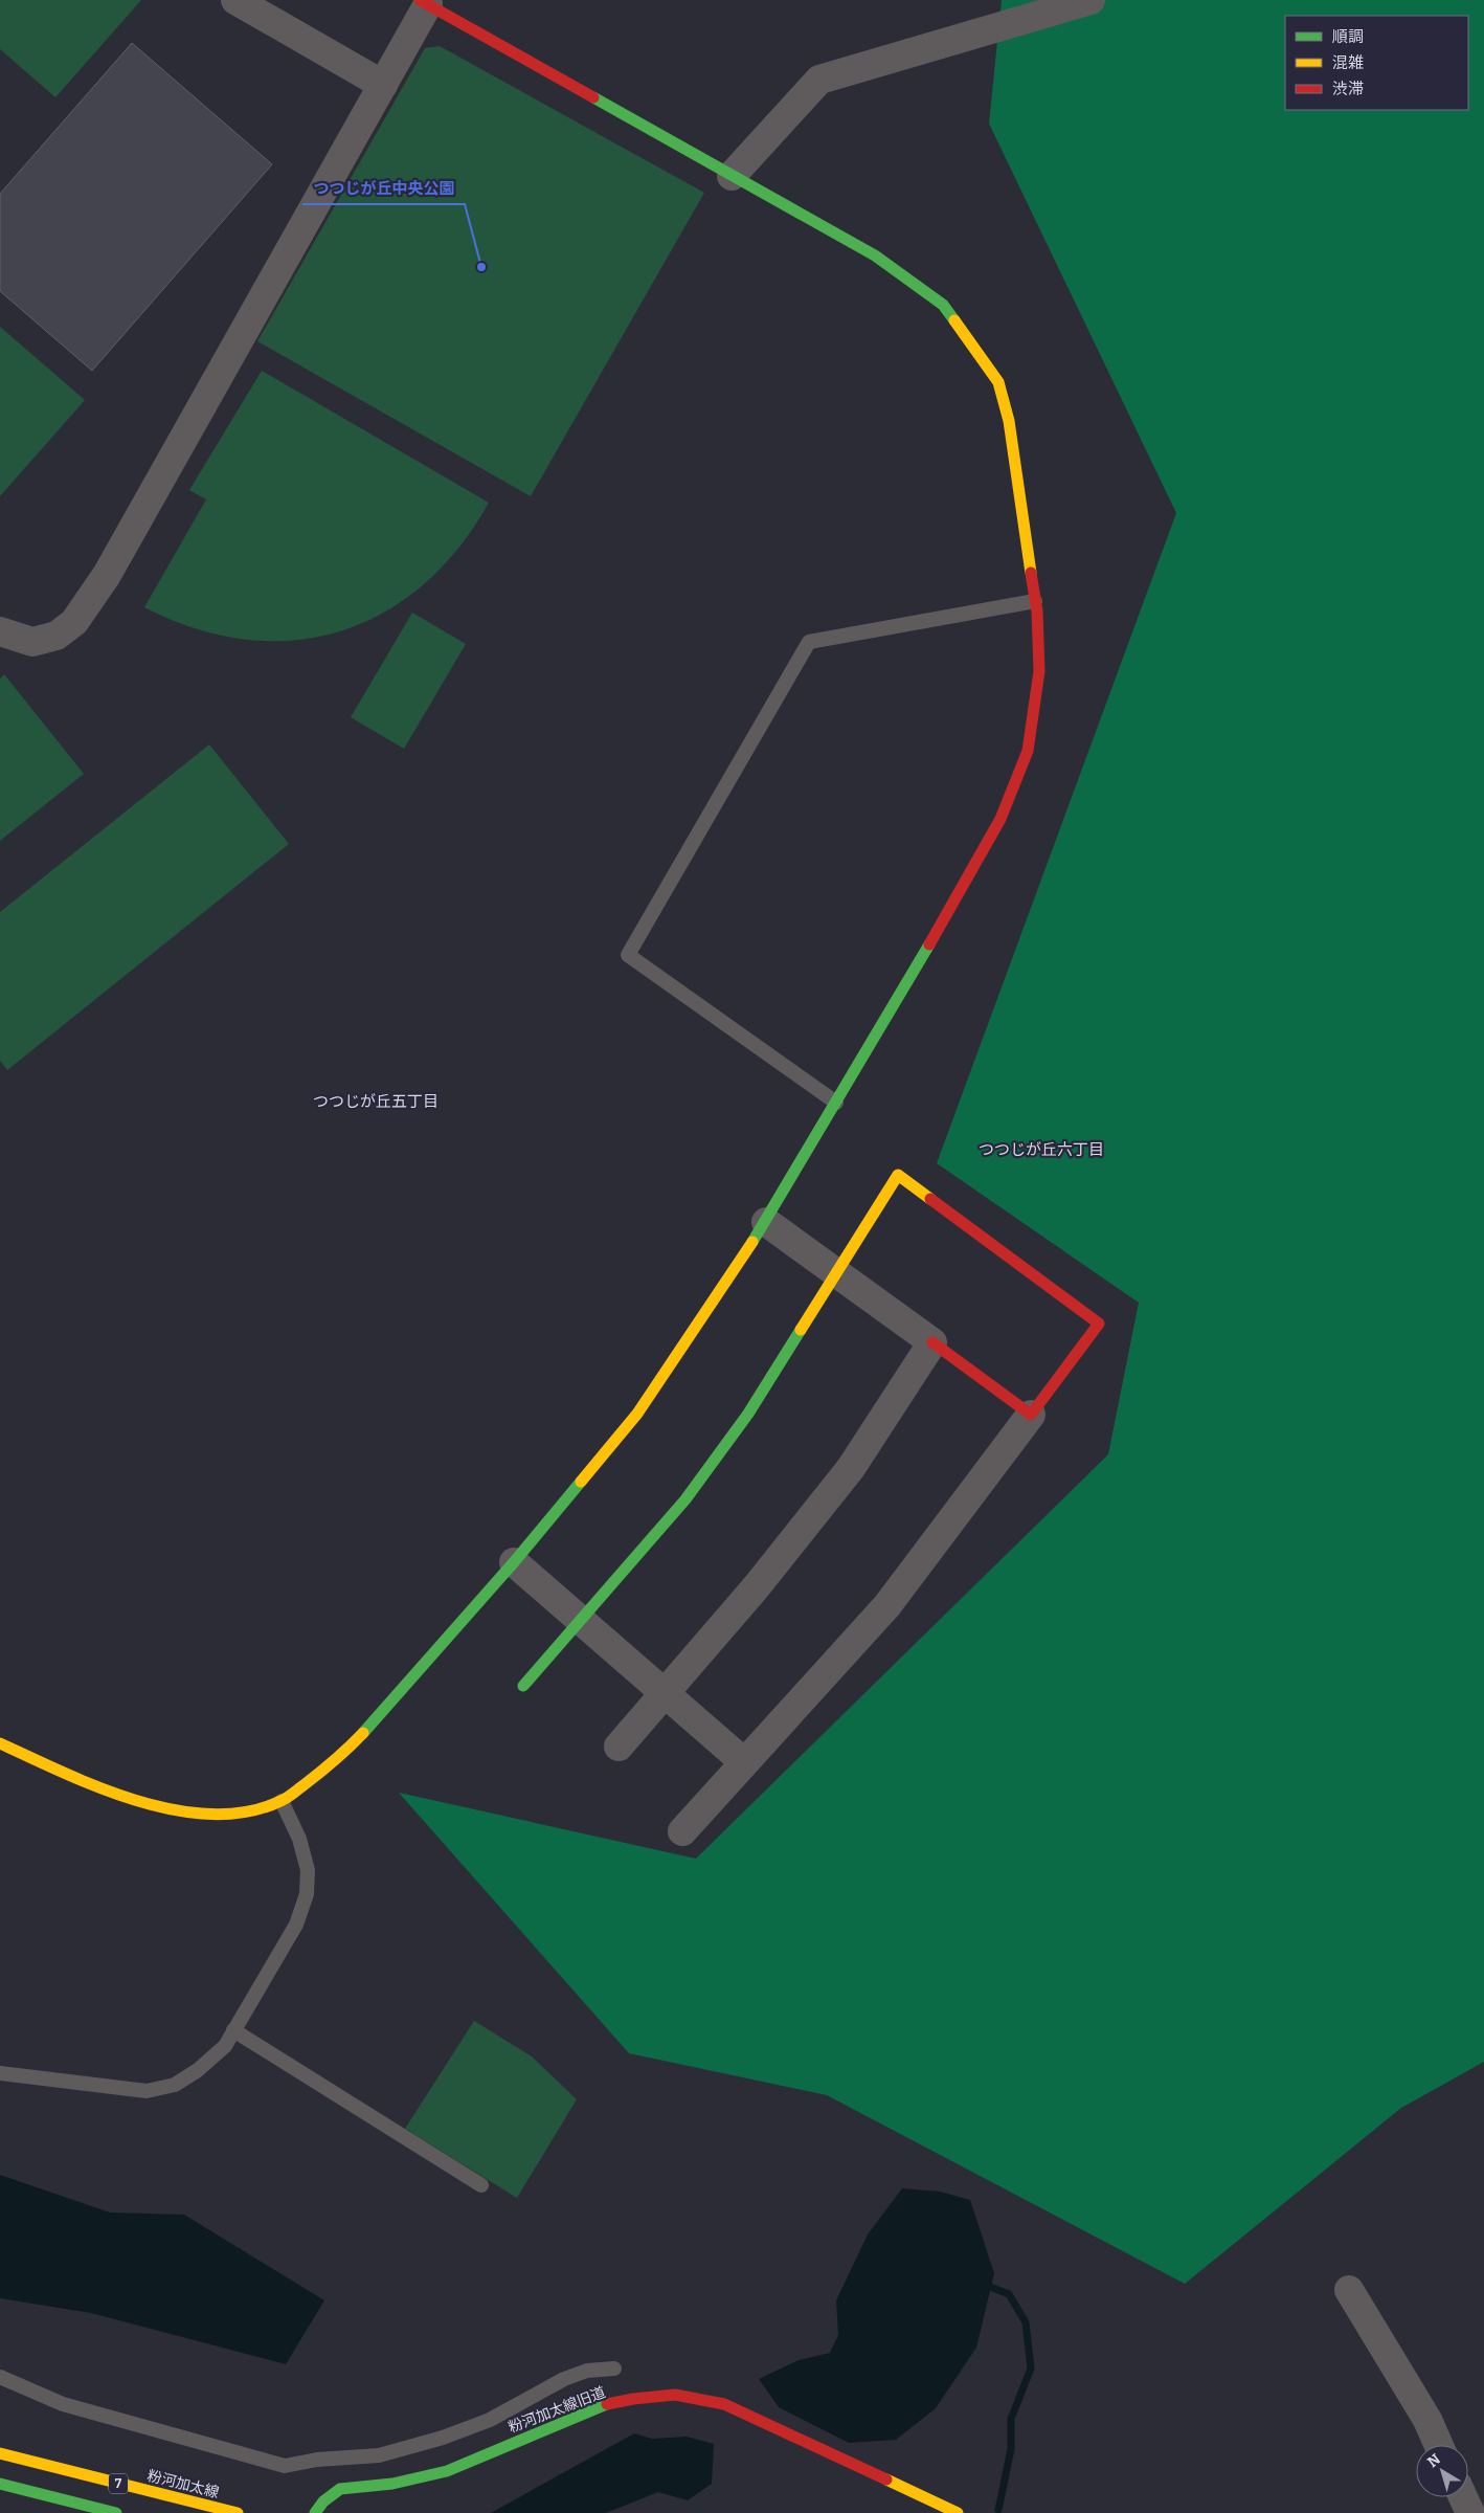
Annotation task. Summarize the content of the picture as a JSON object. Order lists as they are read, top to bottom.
{
  "streets": {
    "street": ["粉河加太線旧道", "7", "粉河加太線"]
  },
  "districts": ["つつじが丘五丁目", "つつじが丘六丁目"],
  "places": ["つつじが丘中央公園"],
  "legend": ["順調", "混雑", "渋滞"],
  "north": "top left"
}
